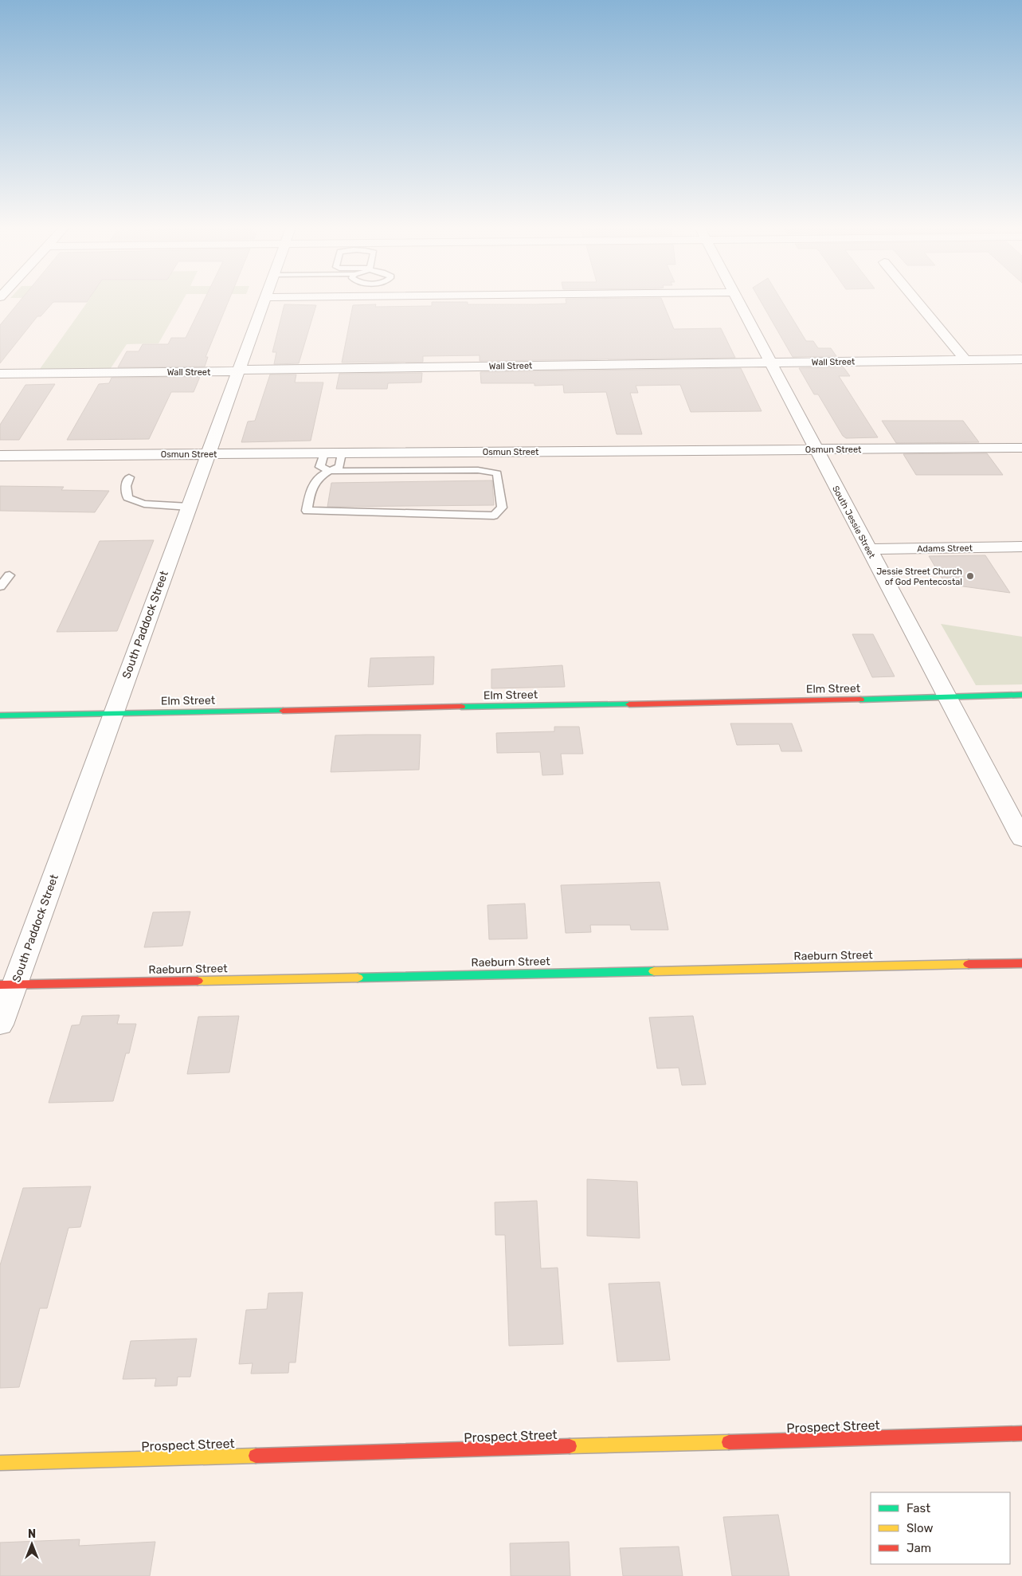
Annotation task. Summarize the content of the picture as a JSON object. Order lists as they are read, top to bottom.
{
  "streets": {
    "street": [
      "Wall Street",
      "Osmun Street",
      "South Jessie Street",
      "Adams Street",
      "South Paddock Street",
      "Elm Street",
      "Raeburn Street",
      "Prospect Street"
    ]
  },
  "crossings": [
    ["Wall Street", "South Jessie Street"],
    ["Wall Street", "South Paddock Street"],
    ["Osmun Street", "South Jessie Street"],
    ["Osmun Street", "South Paddock Street"],
    ["South Jessie Street", "Adams Street"],
    ["South Jessie Street", "Elm Street"],
    ["South Paddock Street", "Elm Street"],
    ["South Paddock Street", "Raeburn Street"]
  ],
  "places": ["Jessie Street Church of God Pentecostal"],
  "legend": ["Fast", "Slow", "Jam"],
  "north": "top"
}
